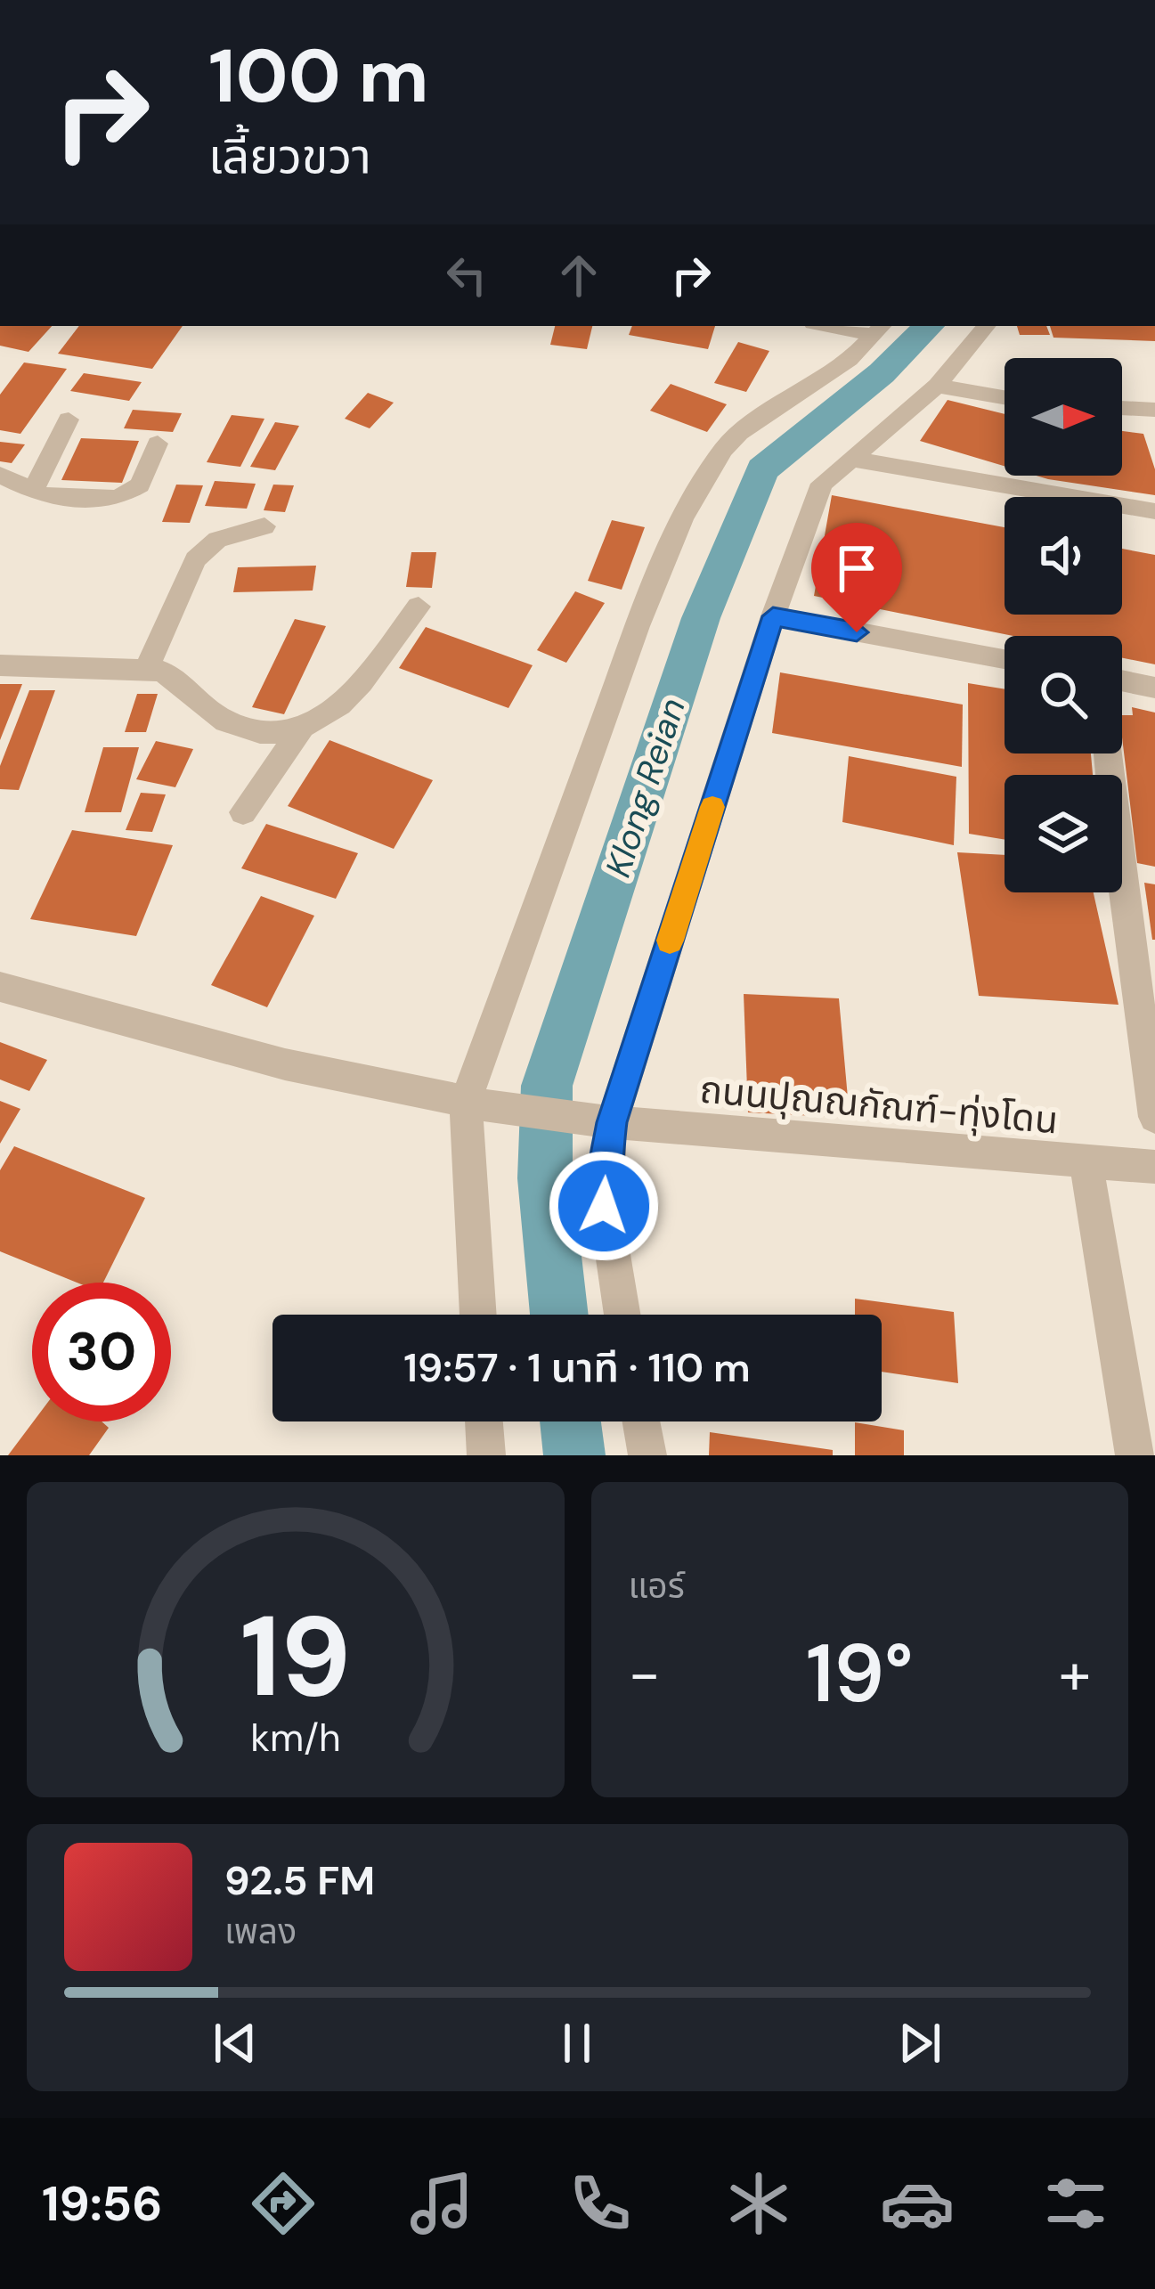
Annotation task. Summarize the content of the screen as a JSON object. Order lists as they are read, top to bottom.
{
  "streets": {
    "street": ["ถนนปุณณกัณฑ์-ทุ่งโดน"]
  },
  "water": ["Klong Reian"],
  "north": "right",
  "page": {
    "turn": ["100 m", "เลี้ยวขวา"],
    "limit": "30",
    "trip": "19:57 · 1 นาที · 110 m",
    "tile": "แอร์",
    "heat": ["−", "19°", "+"],
    "song": ["92.5 FM", "เพลง"],
    "tabs": "19:56",
    "gauge": ["19", "km/h"]
  }
}
